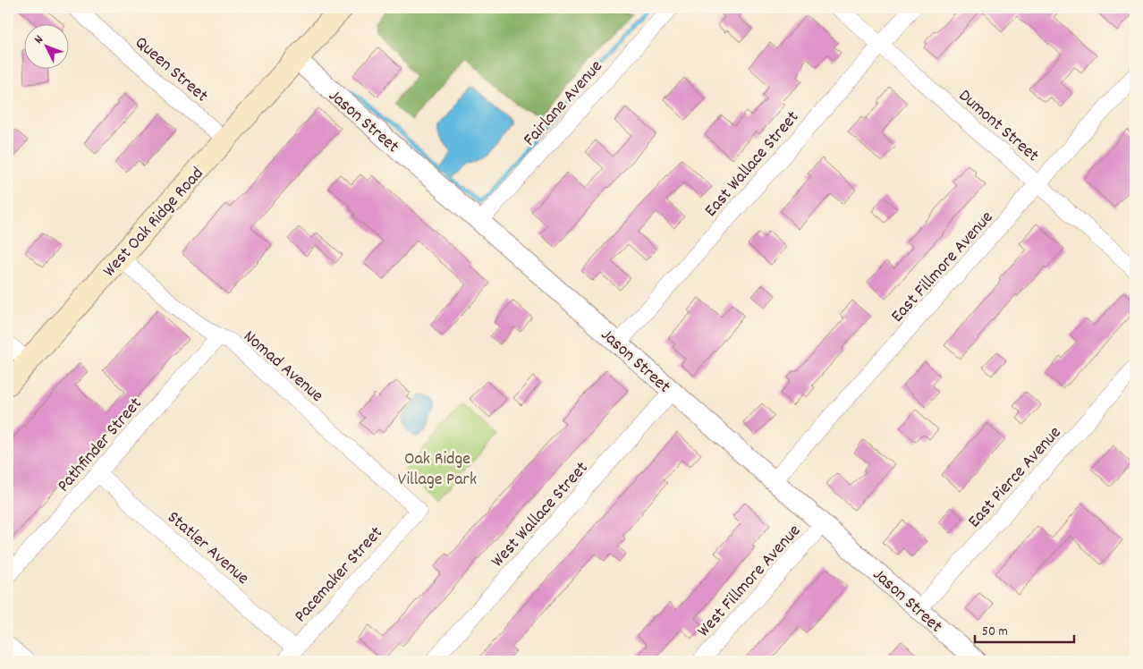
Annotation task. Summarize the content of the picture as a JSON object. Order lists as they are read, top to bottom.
{
  "streets": {
    "main road": ["West Oak Ridge Road"],
    "street": [
      "Queen Street",
      "Fairlane Avenue",
      "Jason Street",
      "Dumont Street",
      "East Wallace Street",
      "East Fillmore Avenue",
      "Nomad Avenue",
      "Pathfinder Street",
      "East Pierce Avenue",
      "West Wallace Street",
      "Statler Avenue",
      "Pacemaker Street",
      "West Fillmore Avenue"
    ]
  },
  "crossings": [
    ["Queen Street", "West Oak Ridge Road"],
    ["Fairlane Avenue", "Jason Street"],
    ["Jason Street", "East Wallace Street"],
    ["Jason Street", "West Oak Ridge Road"],
    ["Jason Street", "East Fillmore Avenue"],
    ["Jason Street", "East Pierce Avenue"],
    ["Jason Street", "West Wallace Street"],
    ["Jason Street", "West Fillmore Avenue"],
    ["Dumont Street", "East Wallace Street"],
    ["Dumont Street", "East Fillmore Avenue"],
    ["West Oak Ridge Road", "Nomad Avenue"],
    ["Nomad Avenue", "Pathfinder Street"],
    ["Nomad Avenue", "Pacemaker Street"],
    ["Pathfinder Street", "Statler Avenue"],
    ["Statler Avenue", "Pacemaker Street"]
  ],
  "parks": ["Oak Ridge Village Park"],
  "scale_bar": "50 m",
  "north": "top left"
}
